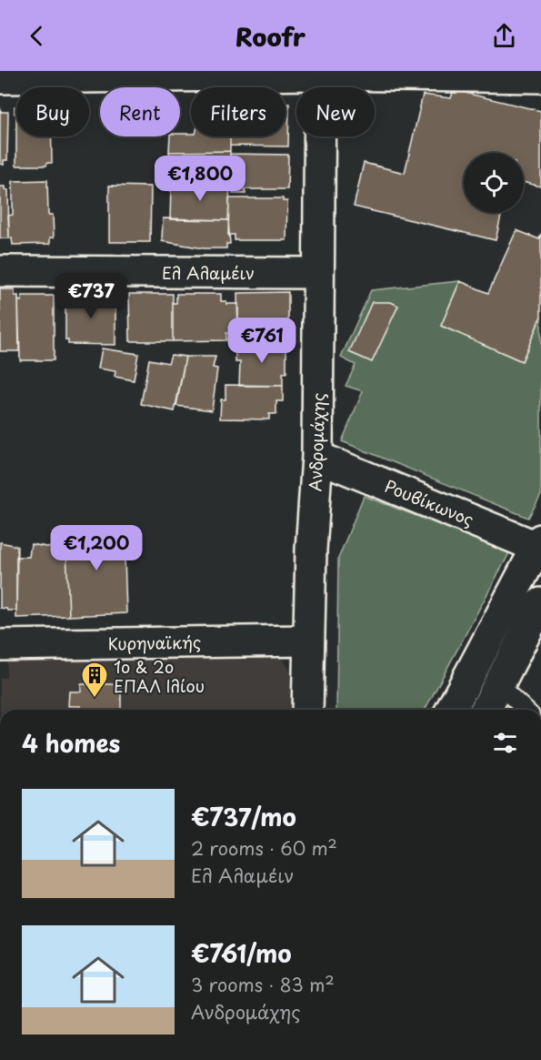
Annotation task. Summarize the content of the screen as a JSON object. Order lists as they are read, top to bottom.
{
  "streets": {
    "street": [
      "Ελ Αλαμέιν",
      "Ανδρομάχης",
      "Ρουβίκωνος",
      "Κυρηναϊκής"
    ]
  },
  "crossings": [
    ["Ελ Αλαμέιν", "Ανδρομάχης"],
    ["Ανδρομάχης", "Ρουβίκωνος"],
    ["Ανδρομάχης", "Κυρηναϊκής"]
  ],
  "places": {
    "building": ["1ο & 2ο ΕΠΑΛ Ιλίου"]
  },
  "page": {
    "header": "Roofr",
    "chip": [
      "Buy",
      "Rent",
      "Filters",
      "New"
    ],
    "price": [
      "€1,800",
      "€737",
      "€761",
      "€1,200"
    ],
    "heading": "4 homes",
    "list": [
      {
        "name": "€737/mo",
        "note": "2 rooms · 60 m² · Ελ Αλαμέιν"
      },
      {
        "name": "€761/mo",
        "note": "3 rooms · 83 m² · Ανδρομάχης"
      }
    ]
  }
}
